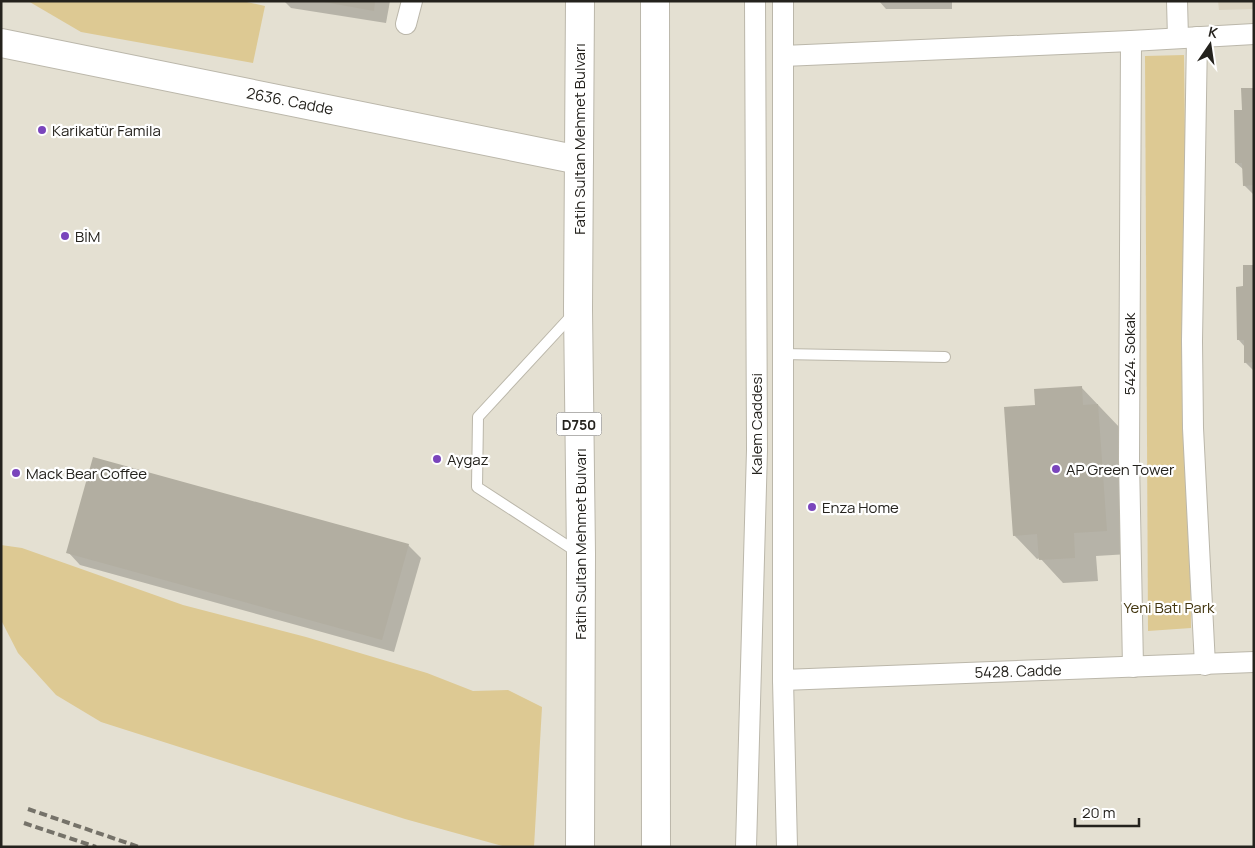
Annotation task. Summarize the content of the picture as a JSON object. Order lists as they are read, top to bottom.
{
  "streets": {
    "main road": ["2636. Cadde", "Fatih Sultan Mehmet Bulvarı", "D750"],
    "street": ["5424. Sokak", "Kalem Caddesi", "5428. Cadde"]
  },
  "crossings": [
    ["2636. Cadde", "Fatih Sultan Mehmet Bulvarı"],
    ["5424. Sokak", "5428. Cadde"],
    ["Kalem Caddesi", "5428. Cadde"]
  ],
  "parks": ["Yeni Batı Park"],
  "places": [
    "Karikatür Famila",
    "BİM",
    "Aygaz",
    "AP Green Tower",
    "Mack Bear Coffee",
    "Enza Home"
  ],
  "scale_bar": "20 m",
  "north": "top"
}
